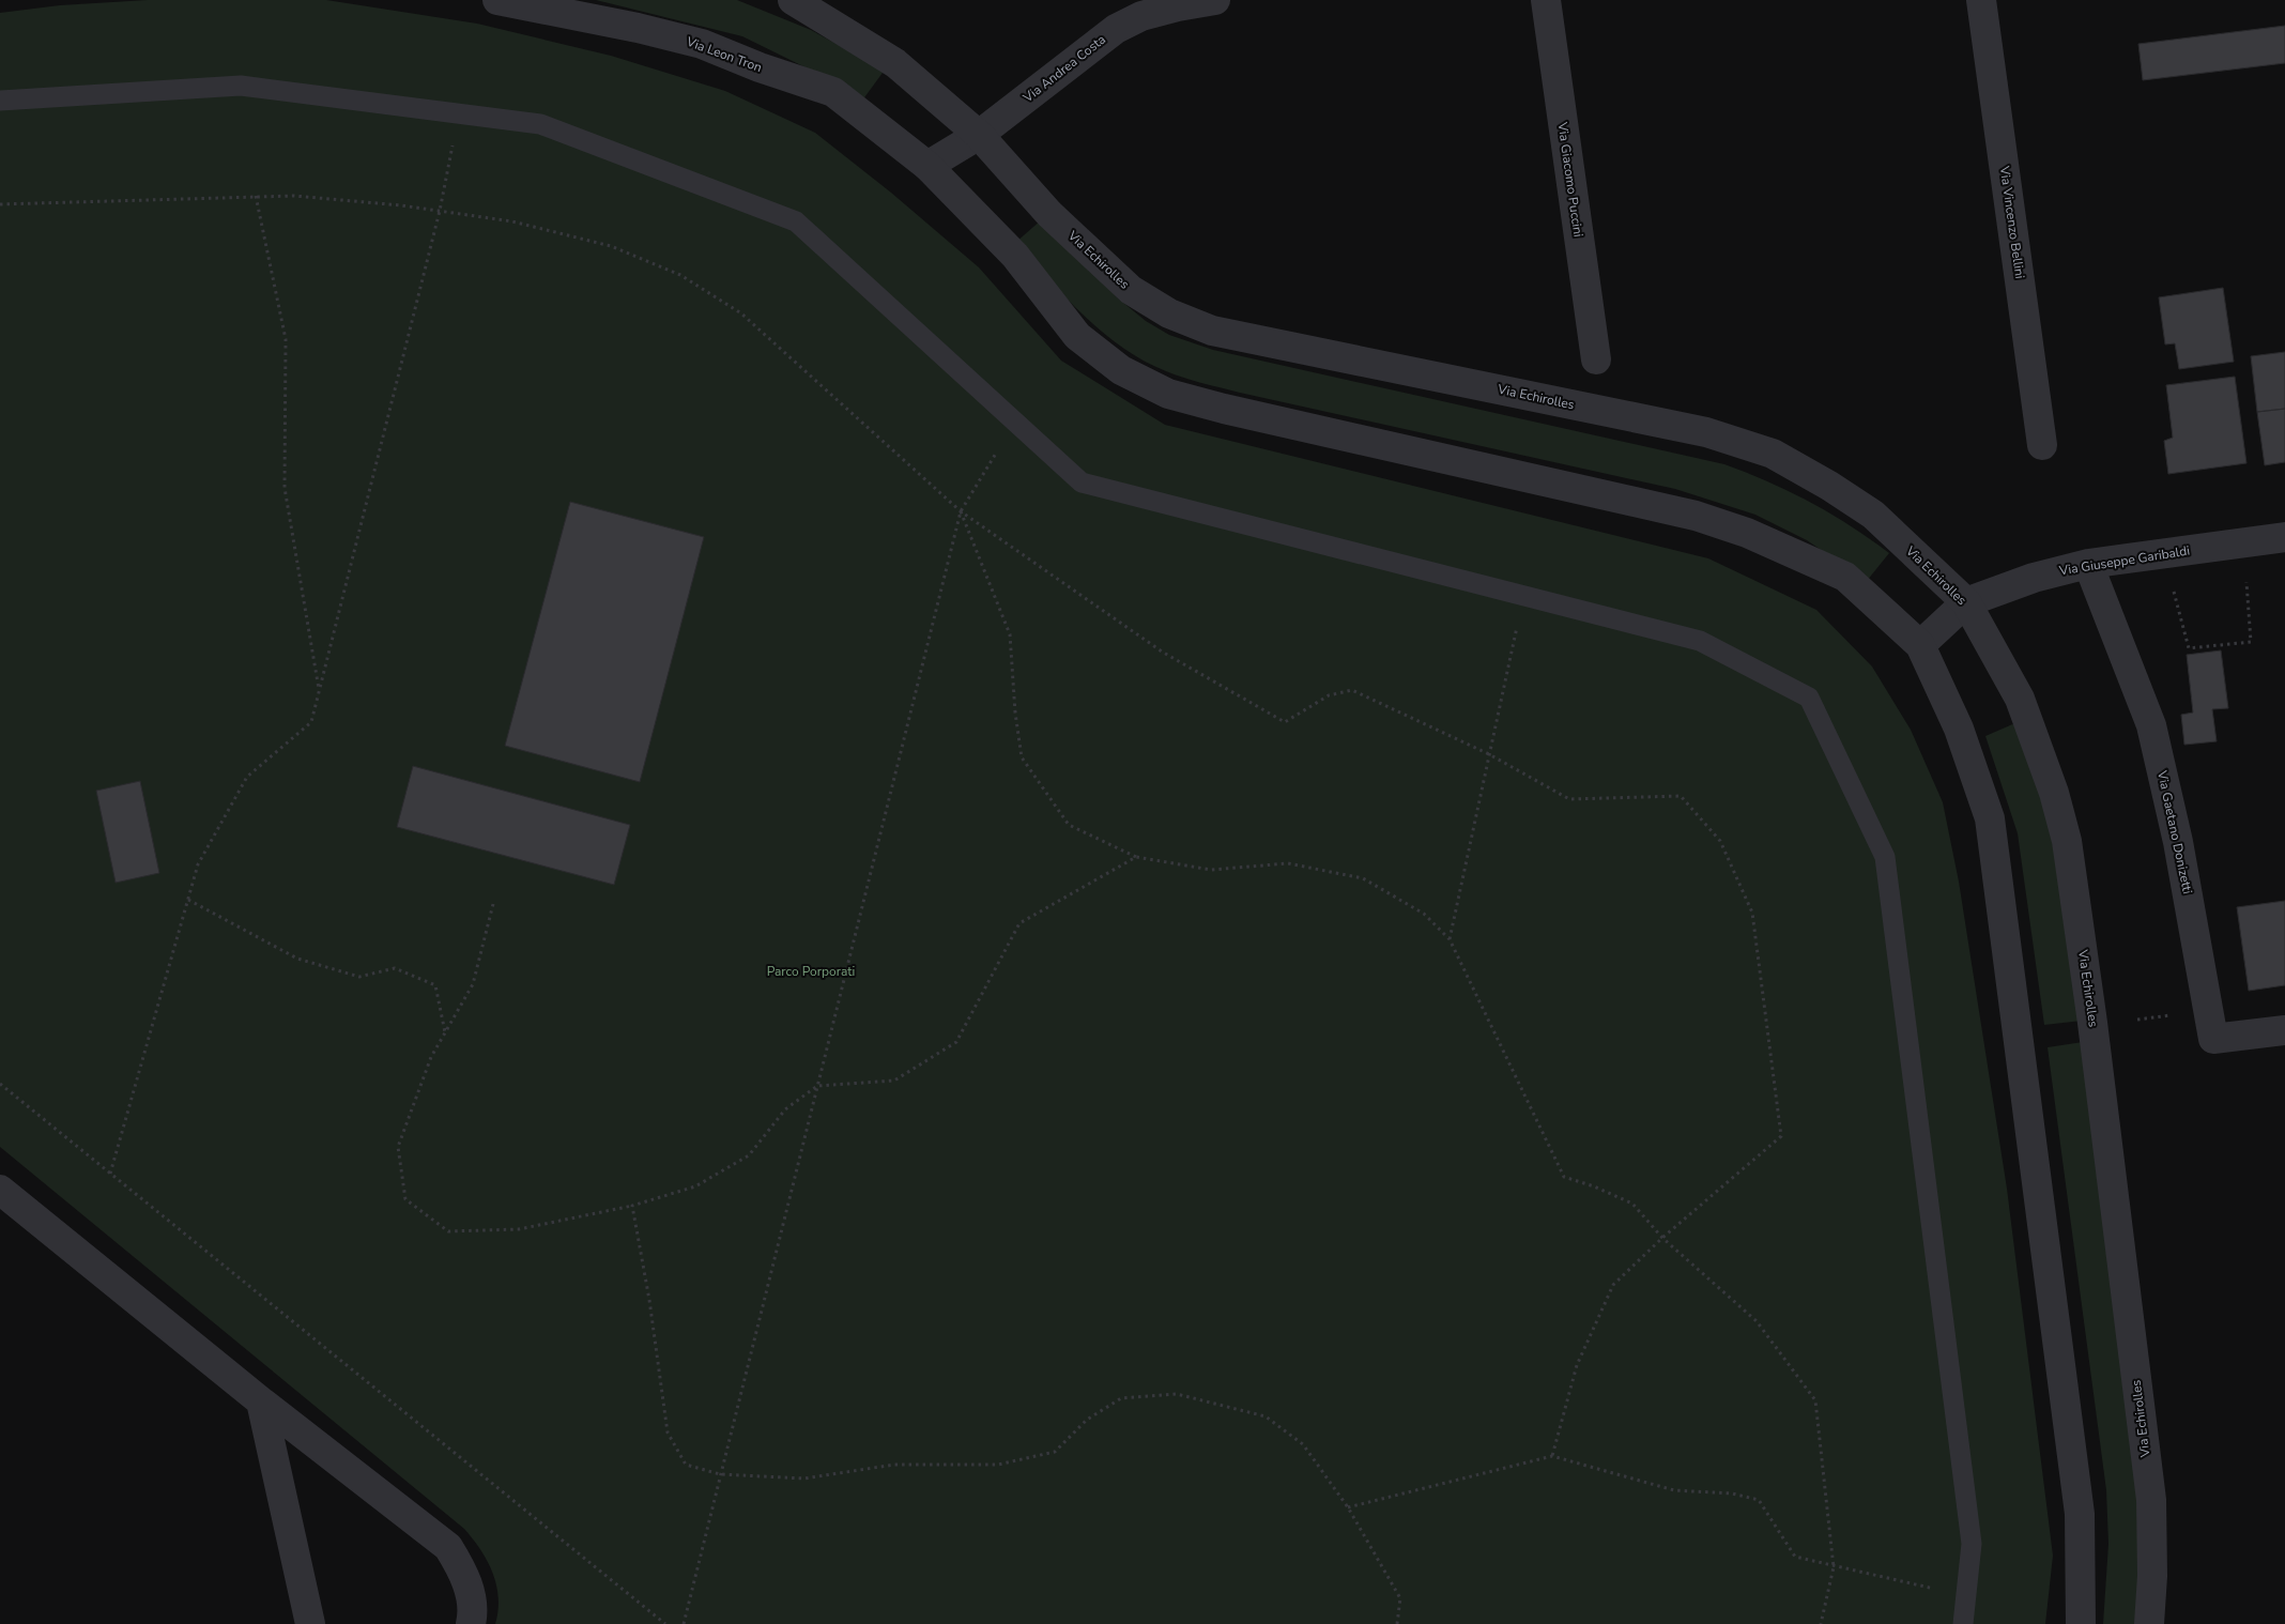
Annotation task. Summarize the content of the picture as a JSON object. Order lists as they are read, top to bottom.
{
  "streets": {
    "street": [
      "Via Leon Tron",
      "Via Andrea Costa",
      "Via Giacomo Puccini",
      "Via Vincenzo Bellini",
      "Via Echirolles",
      "Via Giuseppe Garibaldi",
      "Via Gaetano Donizetti"
    ]
  },
  "crossings": [
    ["Via Leon Tron", "Via Andrea Costa"],
    ["Via Andrea Costa", "Via Echirolles"],
    ["Via Echirolles", "Via Giuseppe Garibaldi"],
    ["Via Giuseppe Garibaldi", "Via Gaetano Donizetti"]
  ],
  "parks": ["Parco Porporati"]
}
